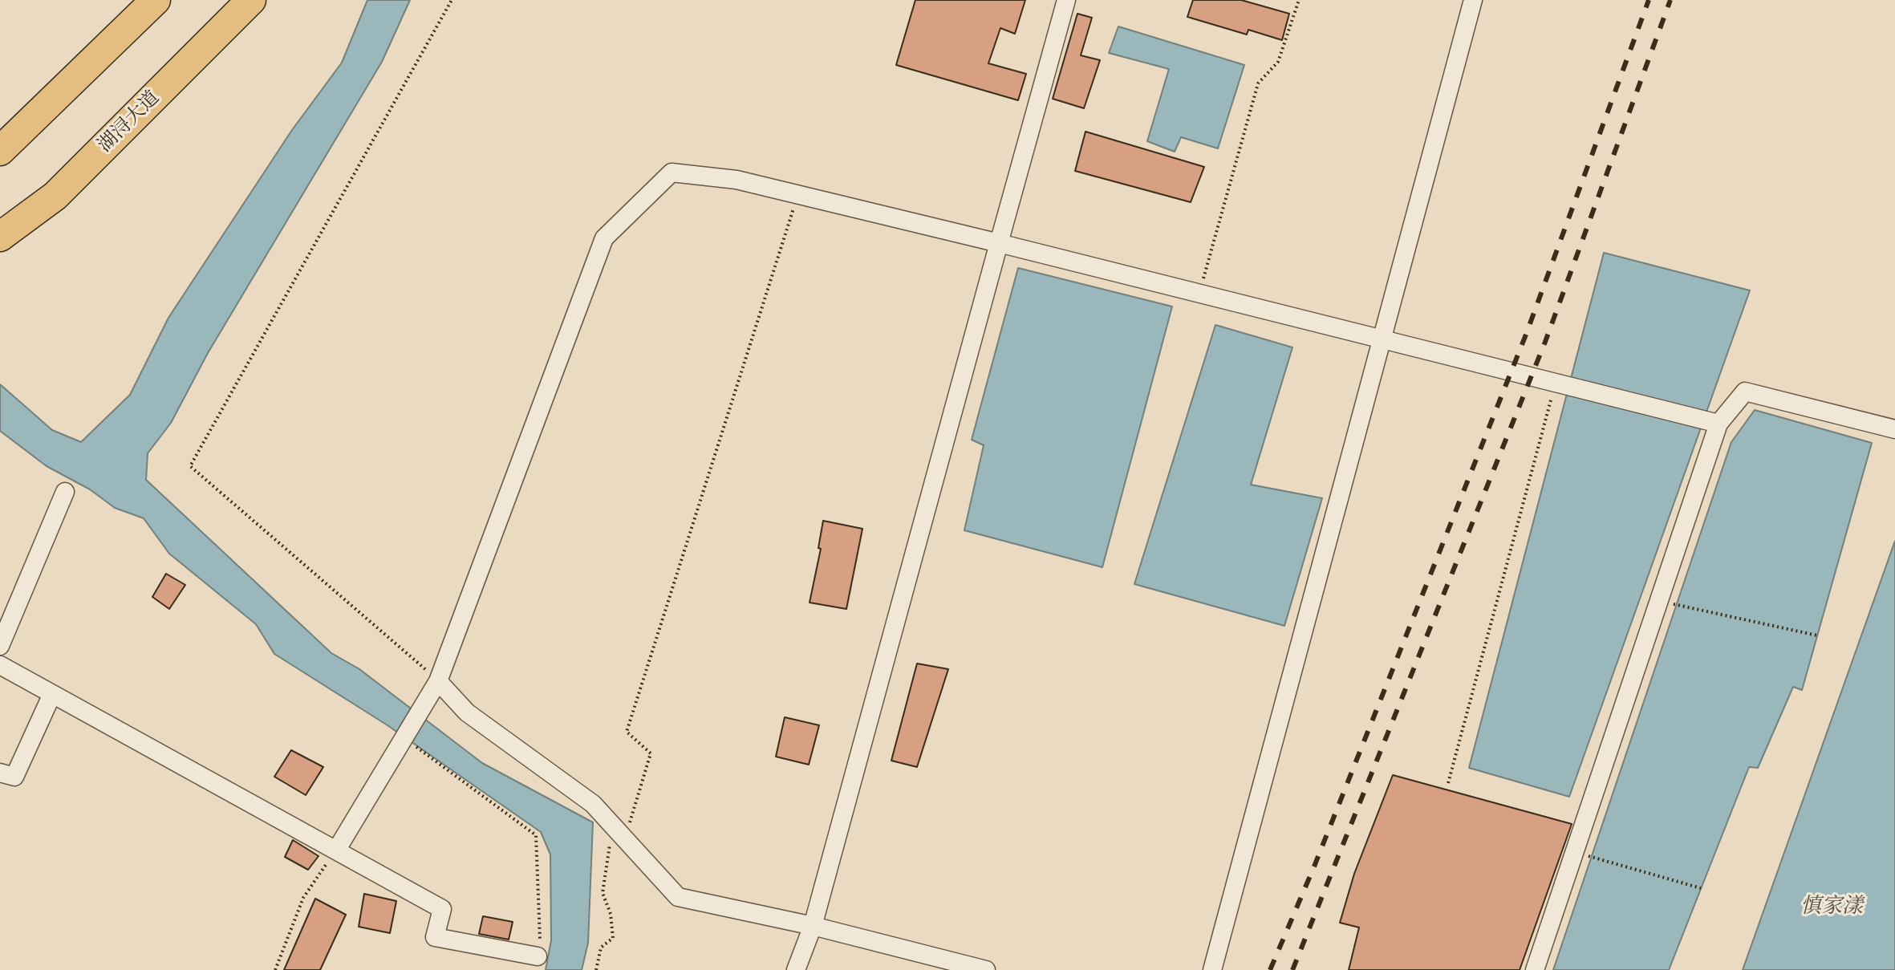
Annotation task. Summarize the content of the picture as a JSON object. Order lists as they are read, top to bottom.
{
  "streets": {
    "main road": ["湖浔大道"]
  },
  "water": ["慎家漾"]
}
